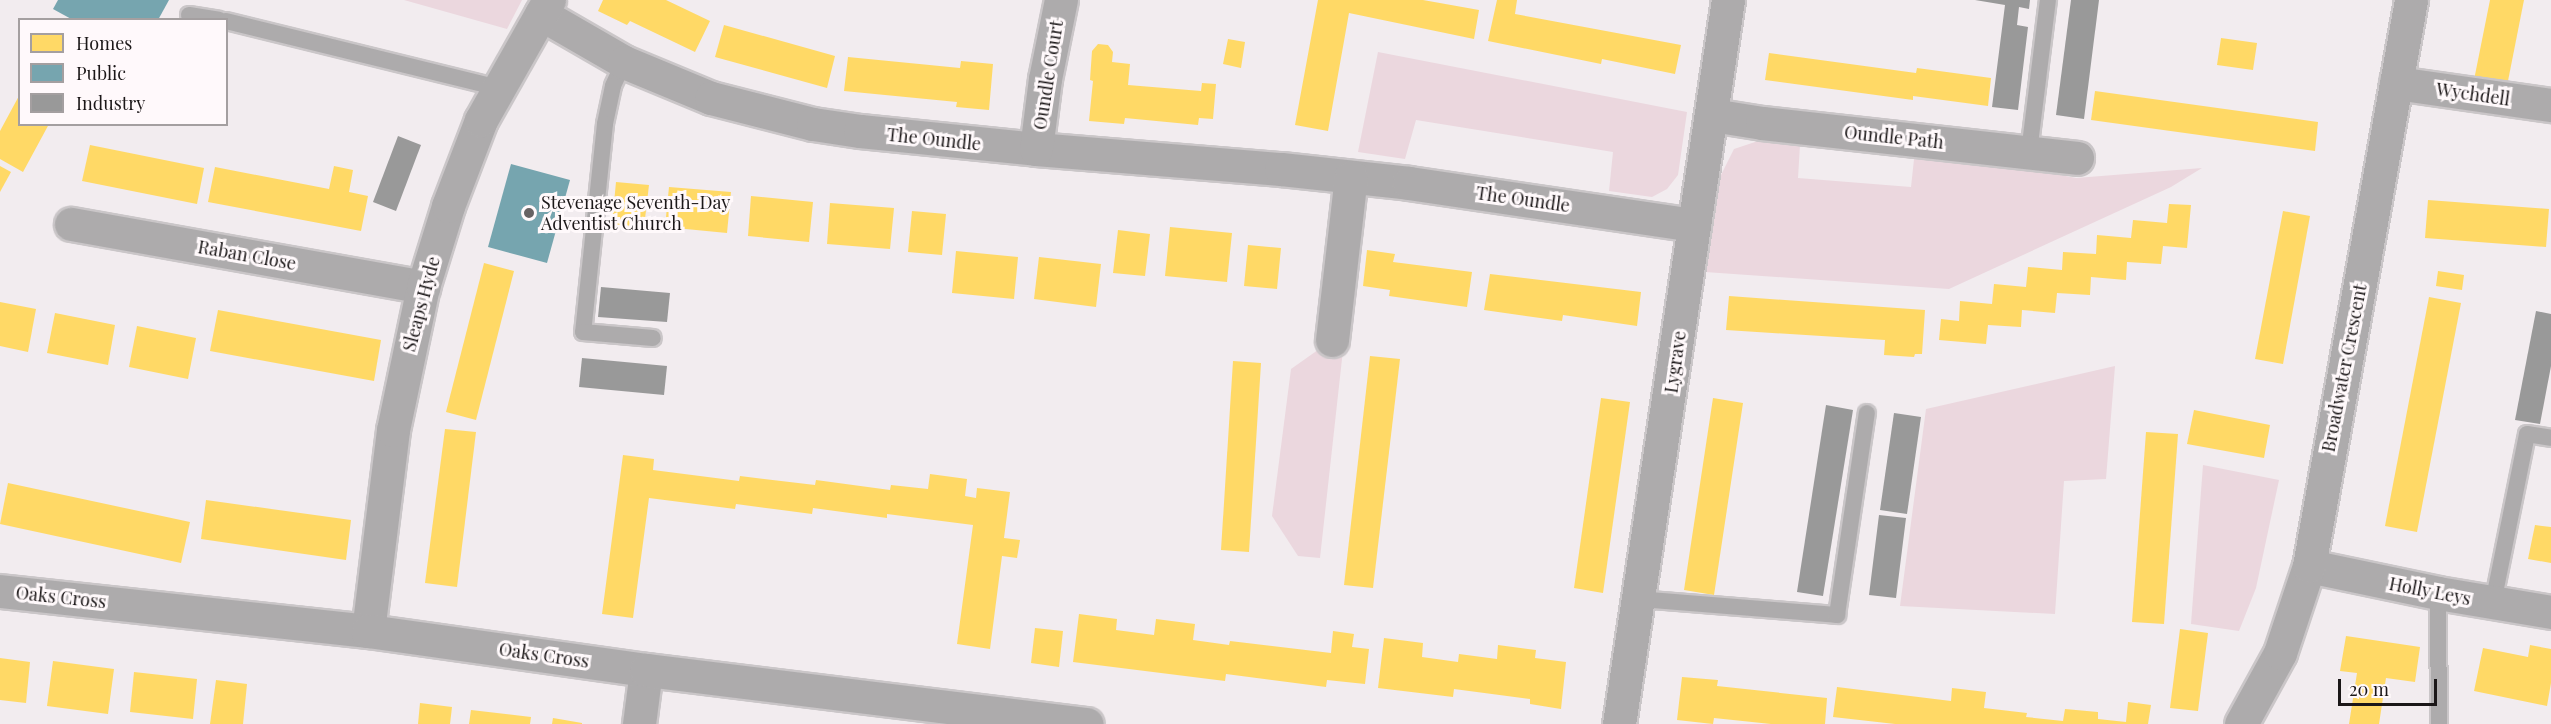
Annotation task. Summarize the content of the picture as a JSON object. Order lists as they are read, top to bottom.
{
  "streets": {
    "street": [
      "Oundle Court",
      "Wychdell",
      "Oundle Path",
      "The Oundle",
      "Raban Close",
      "Sleaps Hyde",
      "Lygrave",
      "Broadwater Crescent",
      "Holly Leys",
      "Oaks Cross"
    ]
  },
  "crossings": [
    ["Oundle Court", "The Oundle"],
    ["Wychdell", "Broadwater Crescent"],
    ["Oundle Path", "Lygrave"],
    ["The Oundle", "Sleaps Hyde"],
    ["The Oundle", "Lygrave"],
    ["Raban Close", "Sleaps Hyde"],
    ["Sleaps Hyde", "Oaks Cross"],
    ["Broadwater Crescent", "Holly Leys"]
  ],
  "places": ["Stevenage Seventh-Day Adventist Church"],
  "legend": ["Homes", "Public", "Industry"],
  "scale_bar": "20 m"
}
